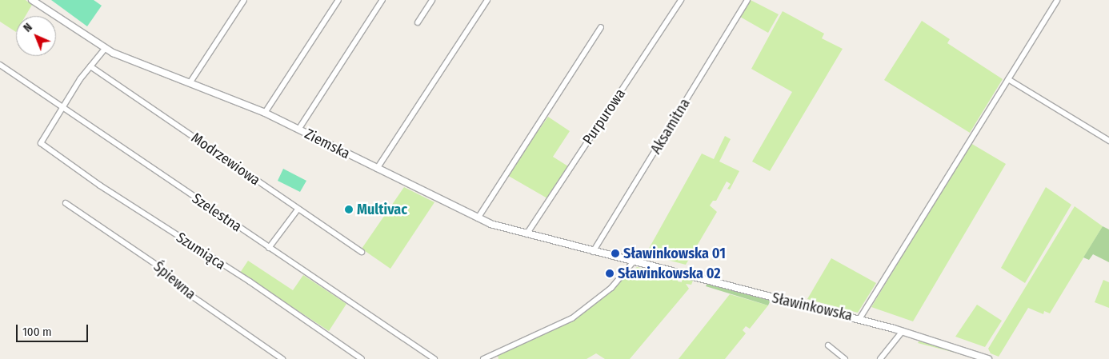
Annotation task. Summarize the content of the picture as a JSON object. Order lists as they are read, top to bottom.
{
  "streets": {
    "street": [
      "Purpurowa",
      "Aksamitna",
      "Ziemska",
      "Modrzewiowa",
      "Szelestna",
      "Szumiąca",
      "Śpiewna",
      "Sławinkowska"
    ]
  },
  "crossings": [
    ["Purpurowa", "Ziemska"],
    ["Aksamitna", "Ziemska"],
    ["Ziemska", "Sławinkowska"],
    ["Szelestna", "Szumiąca"]
  ],
  "places": ["Multivac", "Sławinkowska 01", "Sławinkowska 02"],
  "scale_bar": "100 m",
  "north": "top left"
}
